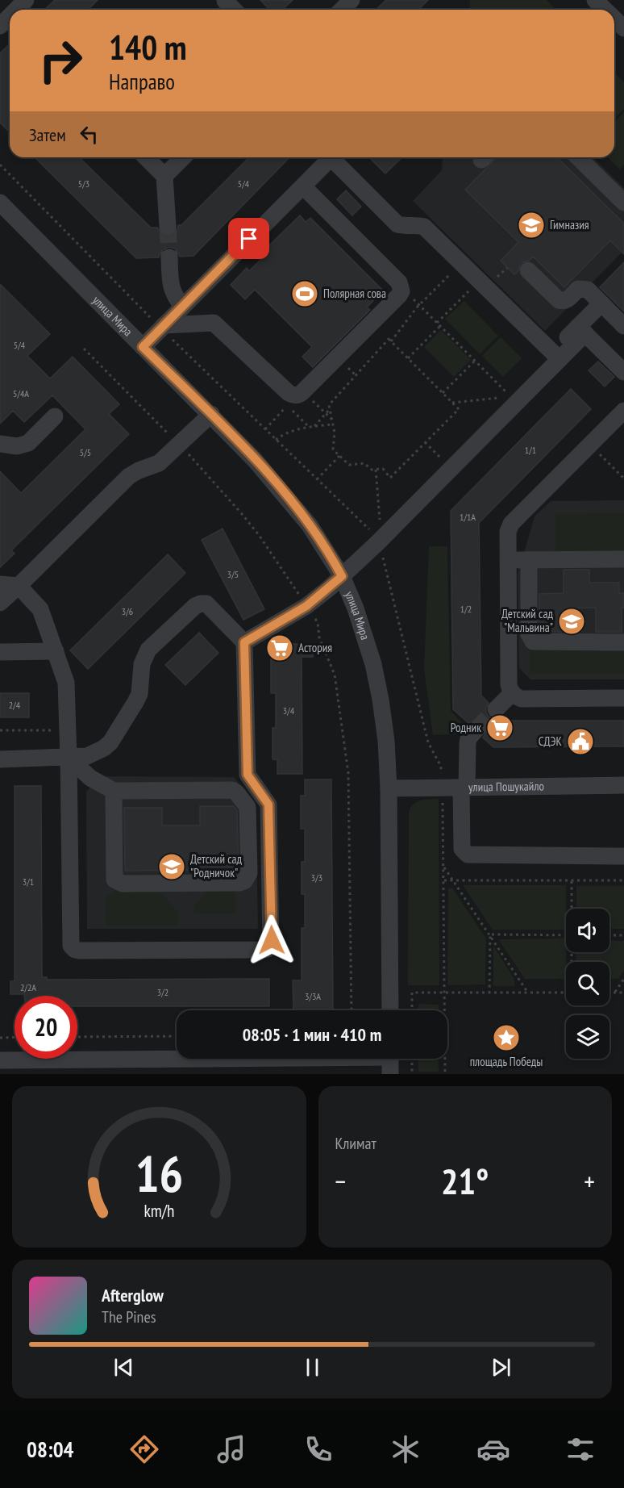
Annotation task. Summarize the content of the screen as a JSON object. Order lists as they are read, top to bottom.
{
  "streets": {
    "street": ["улица Мира", "улица Пошукайло"]
  },
  "crossings": [
    ["улица Мира", "улица Пошукайло"]
  ],
  "places": {
    "school or university": ["Гимназия", "Детский сад \"Мальвина\"", "Детский сад \"Родничок\""],
    "sports": ["Полярная сова"],
    "supermarket": ["Астория", "Родник"],
    "public building": ["СДЭК"],
    "place": ["площадь Победы"]
  },
  "house_numbers": [
    "5/3",
    "5/4",
    "5/4",
    "5/4А",
    "1/1",
    "5/5",
    "1/1А",
    "3/5",
    "1/2",
    "3/6",
    "2/4",
    "3/4",
    "3/3",
    "3/1",
    "2/2А",
    "3/2",
    "3/3А"
  ],
  "page": {
    "turn": ["140 m", "Направо"],
    "then": "Затем",
    "limit": "20",
    "trip": "08:05 · 1 мин · 410 m",
    "tile": "Климат",
    "heat": ["−", "21°", "+"],
    "song": ["Afterglow", "The Pines"],
    "tabs": "08:04",
    "gauge": ["16", "km/h"]
  }
}
